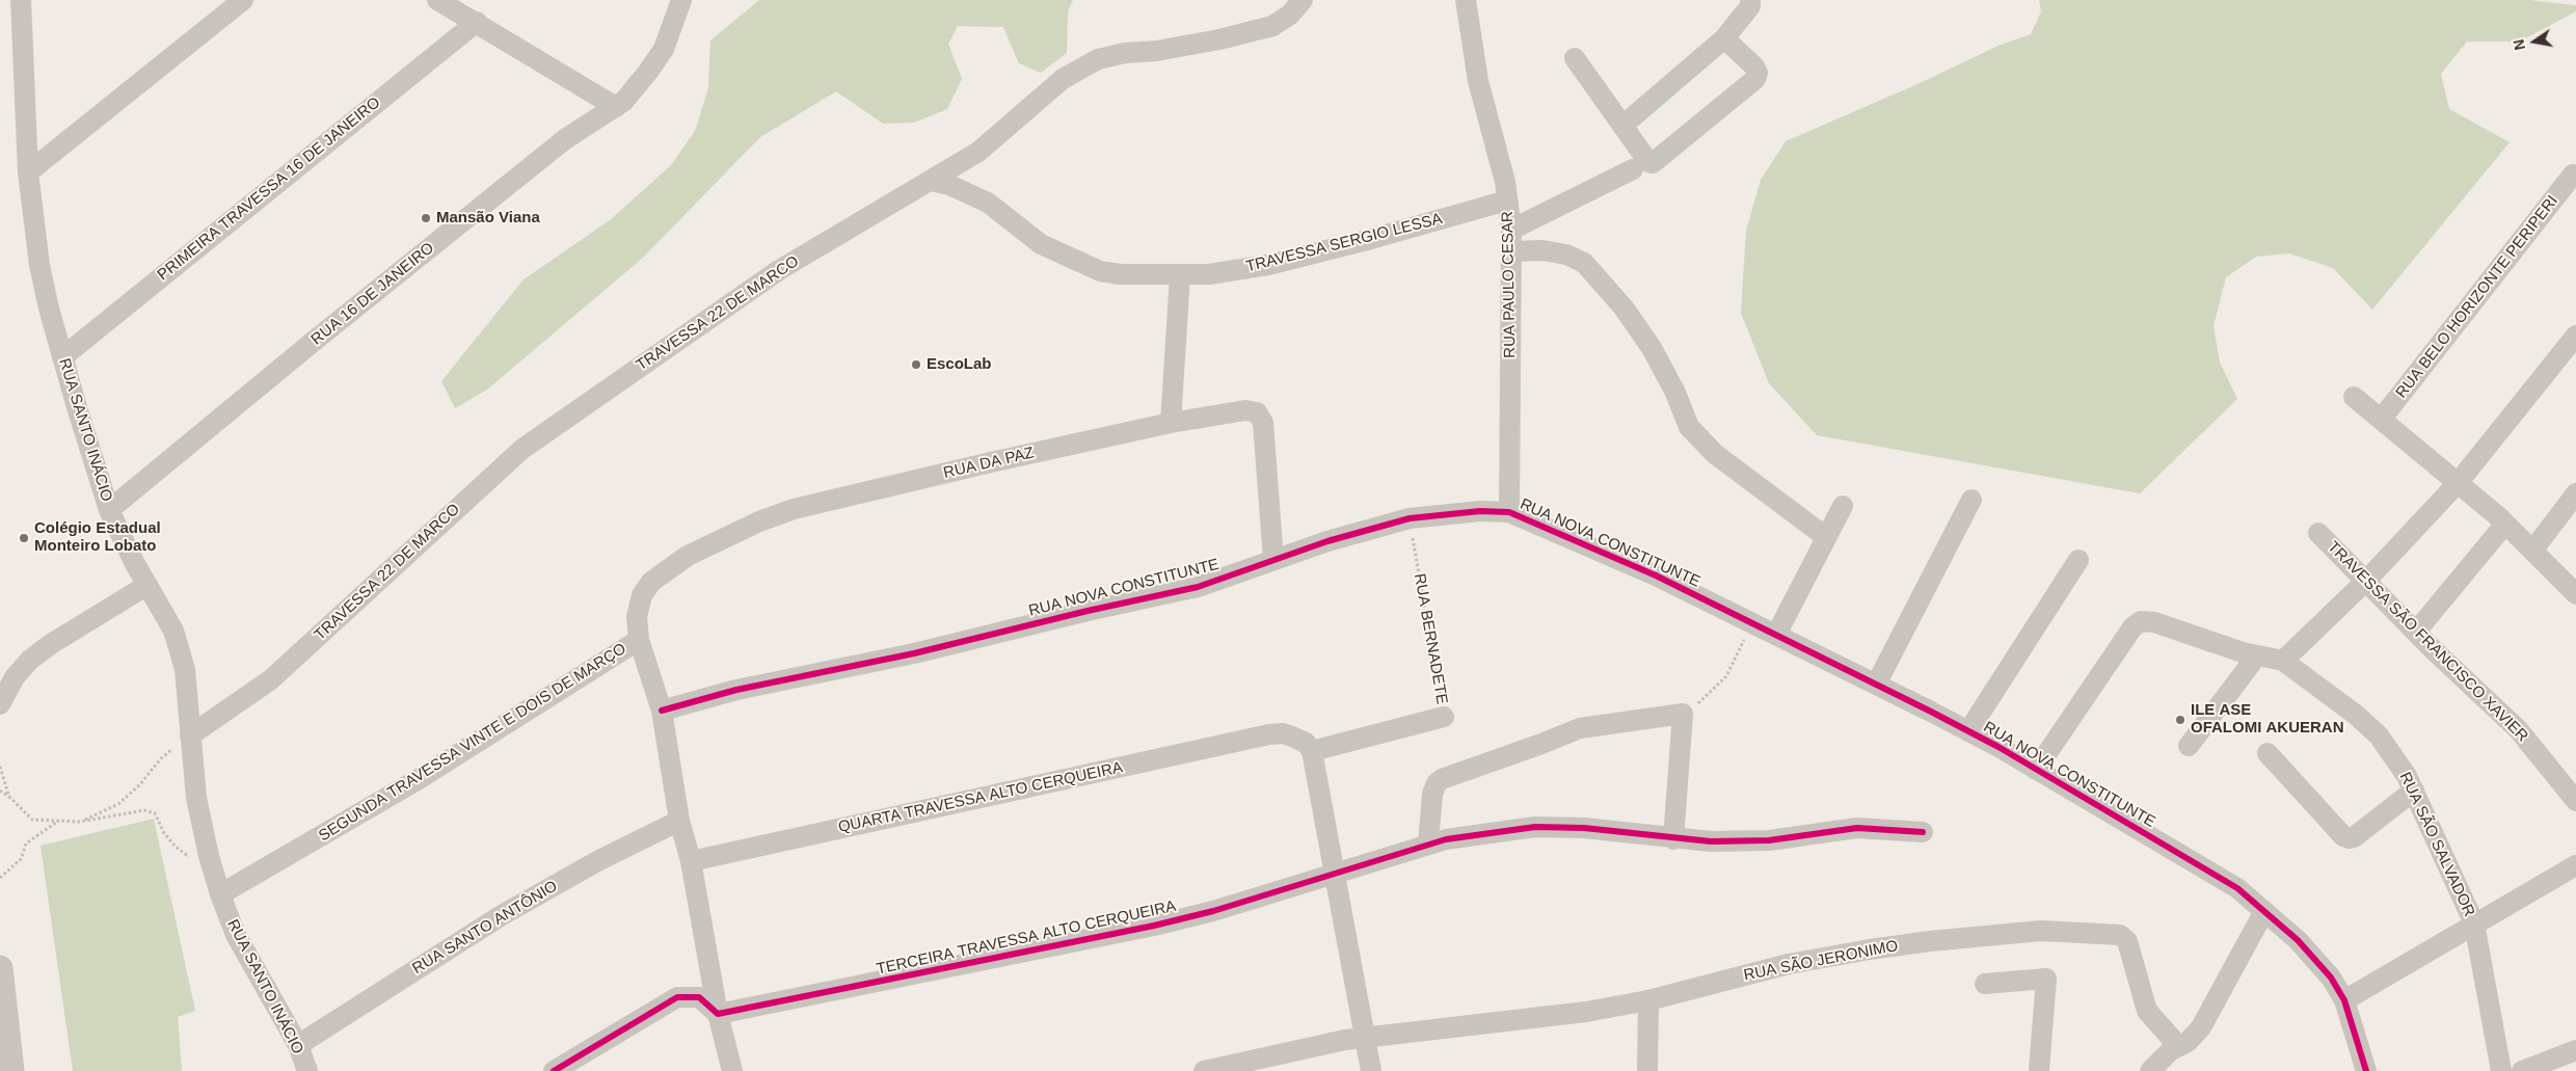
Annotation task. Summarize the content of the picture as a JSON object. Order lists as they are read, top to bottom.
{
  "streets": {
    "street": [
      "PRIMEIRA TRAVESSA 16 DE JANEIRO",
      "TRAVESSA SERGIO LESSA",
      "RUA PAULO CESAR",
      "RUA 16 DE JANEIRO",
      "RUA BELO HORIZONTE PERIPERI",
      "TRAVESSA 22 DE MARCO",
      "RUA SANTO INÁCIO",
      "RUA DA PAZ",
      "RUA NOVA CONSTITUNTE",
      "RUA BERNADETE",
      "TRAVESSA SÃO FRANCISCO XAVIER",
      "SEGUNDA TRAVESSA VINTE E DOIS DE MARÇO",
      "QUARTA TRAVESSA ALTO CERQUEIRA",
      "RUA SÃO SALVADOR",
      "RUA SANTO ANTÔNIO",
      "TERCEIRA TRAVESSA ALTO CERQUEIRA",
      "RUA SÃO JERONIMO"
    ]
  },
  "crossings": [
    ["PRIMEIRA TRAVESSA 16 DE JANEIRO", "RUA SANTO INÁCIO"],
    ["TRAVESSA SERGIO LESSA", "RUA PAULO CESAR"],
    ["TRAVESSA SERGIO LESSA", "TRAVESSA 22 DE MARCO"],
    ["RUA PAULO CESAR", "RUA NOVA CONSTITUNTE"],
    ["RUA 16 DE JANEIRO", "RUA SANTO INÁCIO"],
    ["TRAVESSA 22 DE MARCO", "RUA SANTO INÁCIO"],
    ["RUA SANTO INÁCIO", "SEGUNDA TRAVESSA VINTE E DOIS DE MARÇO"],
    ["RUA SANTO INÁCIO", "RUA SANTO ANTÔNIO"],
    ["RUA DA PAZ", "RUA NOVA CONSTITUNTE"],
    ["RUA DA PAZ", "SEGUNDA TRAVESSA VINTE E DOIS DE MARÇO"],
    ["RUA NOVA CONSTITUNTE", "RUA BERNADETE"],
    ["RUA NOVA CONSTITUNTE", "SEGUNDA TRAVESSA VINTE E DOIS DE MARÇO"],
    ["RUA NOVA CONSTITUNTE", "RUA SÃO SALVADOR"],
    ["RUA BERNADETE", "QUARTA TRAVESSA ALTO CERQUEIRA"],
    ["SEGUNDA TRAVESSA VINTE E DOIS DE MARÇO", "QUARTA TRAVESSA ALTO CERQUEIRA"],
    ["SEGUNDA TRAVESSA VINTE E DOIS DE MARÇO", "RUA SANTO ANTÔNIO"],
    ["SEGUNDA TRAVESSA VINTE E DOIS DE MARÇO", "TERCEIRA TRAVESSA ALTO CERQUEIRA"]
  ],
  "places": [
    "Mansão Viana",
    "EscoLab",
    "Colégio Estadual Monteiro Lobato",
    "ILE ASE OFALOMI AKUERAN"
  ],
  "north": "left"
}
